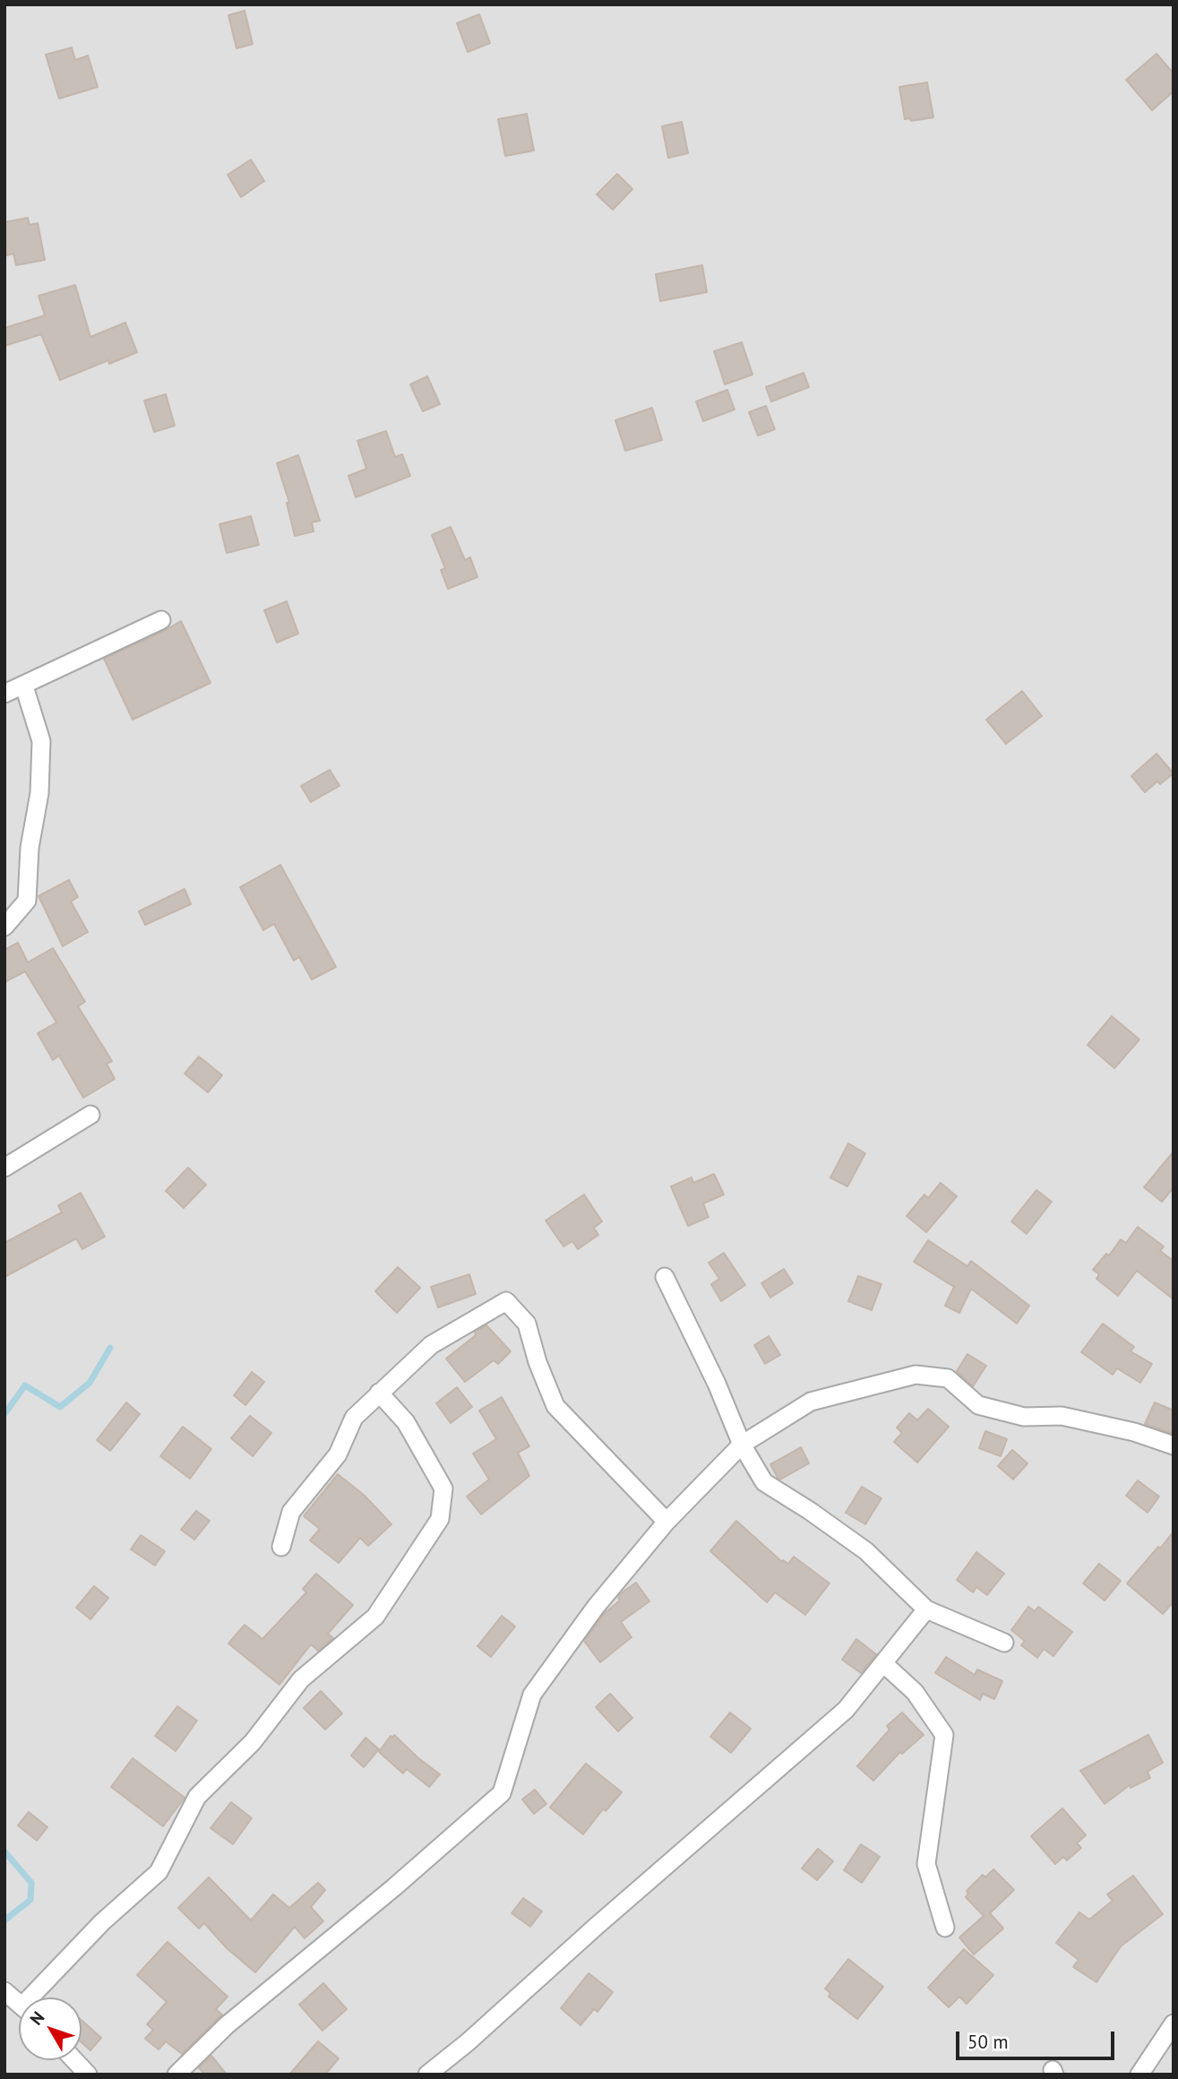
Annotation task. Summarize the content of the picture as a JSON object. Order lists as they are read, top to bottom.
{
  "scale_bar": "50 m",
  "north": "top left"
}
